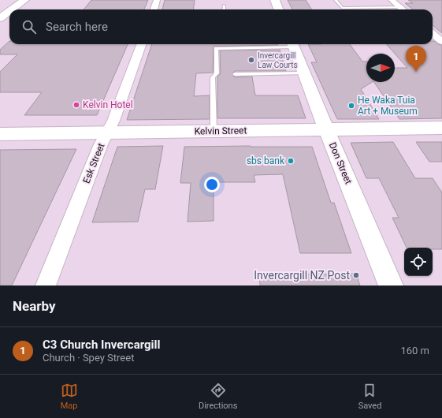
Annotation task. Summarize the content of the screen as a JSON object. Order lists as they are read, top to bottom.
{
  "streets": {
    "main road": ["Kelvin Street", "Don Street"],
    "street": ["Esk Street"]
  },
  "crossings": [
    ["Kelvin Street", "Esk Street"],
    ["Kelvin Street", "Don Street"]
  ],
  "places": [
    "Invercargill Law Courts",
    "Kelvin Hotel",
    "He Waka Tuia Art + Museum",
    "sbs bank",
    "Invercargill NZ Post"
  ],
  "north": "right",
  "page": {
    "search": "Search here",
    "pins": "1",
    "heading": "Nearby",
    "list": [
      {
        "mark": "1",
        "name": "C3 Church Invercargill",
        "note": "Church · Spey Street",
        "value": "160 m"
      }
    ],
    "nav": ["Map", "Directions", "Saved"]
  }
}
